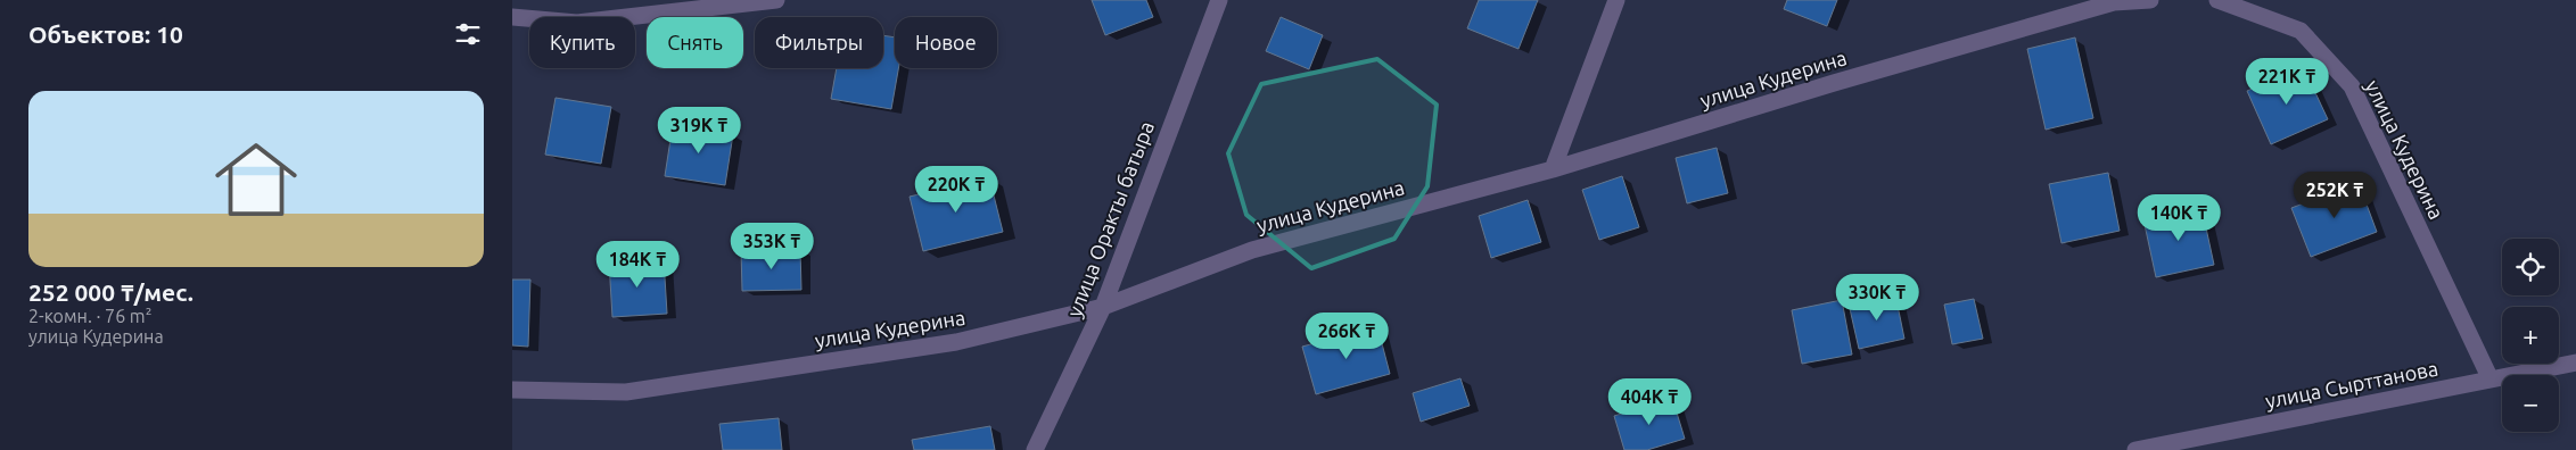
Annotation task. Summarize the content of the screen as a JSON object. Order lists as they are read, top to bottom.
{
  "streets": {
    "street": ["улица Кудерина", "улица Оракты батыра", "улица Сырттанова"]
  },
  "crossings": [
    ["улица Кудерина", "улица Оракты батыра"],
    ["улица Кудерина", "улица Сырттанова"]
  ],
  "page": {
    "heading": "Объектов: 10",
    "chip": [
      "Купить",
      "Снять",
      "Фильтры",
      "Новое"
    ],
    "price": [
      "221K ₸",
      "319K ₸",
      "220K ₸",
      "252K ₸",
      "140K ₸",
      "353K ₸",
      "184K ₸",
      "330K ₸",
      "266K ₸",
      "404K ₸"
    ],
    "list": [
      {
        "name": "252 000 ₸/мес.",
        "note": "2-комн. · 76 m² · улица Кудерина"
      }
    ],
    "map_buttons": ["+", "−"]
  }
}
